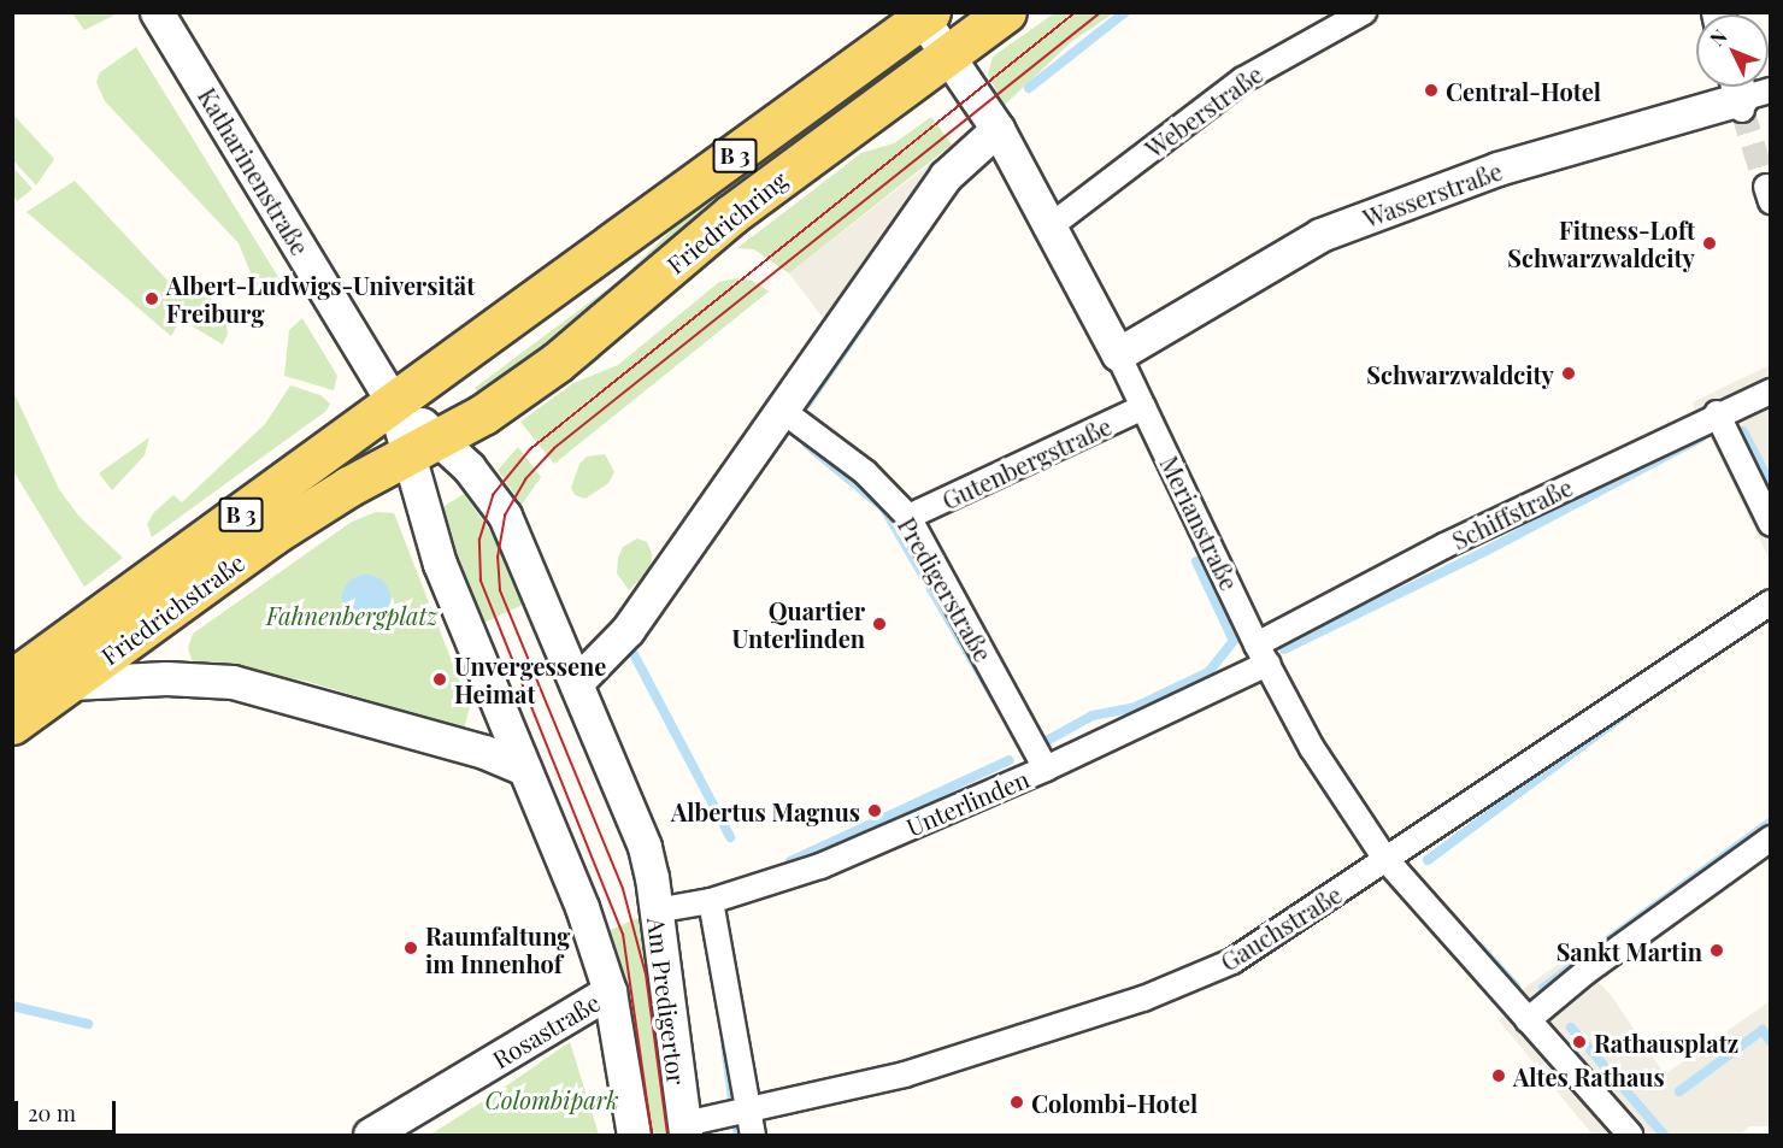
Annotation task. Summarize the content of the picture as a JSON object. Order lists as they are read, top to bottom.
{
  "streets": {
    "main road": ["B 3", "Friedrichring", "Friedrichstraße"],
    "street": [
      "Weberstraße",
      "Katharinenstraße",
      "Wasserstraße",
      "Gutenbergstraße",
      "Schiffstraße",
      "Merianstraße",
      "Predigerstraße",
      "Unterlinden",
      "Gauchstraße",
      "Am Predigertor",
      "Rosastraße"
    ]
  },
  "crossings": [
    ["Weberstraße", "Merianstraße"],
    ["Katharinenstraße", "Friedrichring"],
    ["Katharinenstraße", "Friedrichstraße"],
    ["Wasserstraße", "Merianstraße"],
    ["Friedrichring", "Merianstraße"],
    ["Friedrichring", "Friedrichstraße"],
    ["Gutenbergstraße", "Merianstraße"],
    ["Gutenbergstraße", "Predigerstraße"],
    ["Schiffstraße", "Merianstraße"],
    ["Schiffstraße", "Unterlinden"],
    ["Merianstraße", "Unterlinden"],
    ["Merianstraße", "Gauchstraße"],
    ["Predigerstraße", "Unterlinden"],
    ["Unterlinden", "Am Predigertor"],
    ["Gauchstraße", "Am Predigertor"]
  ],
  "parks": ["Fahnenbergplatz", "Colombipark"],
  "places": [
    "Central-Hotel",
    "Fitness-Loft Schwarzwaldcity",
    "Albert-Ludwigs-Universität Freiburg",
    "Schwarzwaldcity",
    "Quartier Unterlinden",
    "Unvergessene Heimat",
    "Albertus Magnus",
    "Raumfaltung im Innenhof",
    "Sankt Martin",
    "Rathausplatz",
    "Altes Rathaus",
    "Colombi-Hotel"
  ],
  "scale_bar": "20 m",
  "north": "top left"
}
